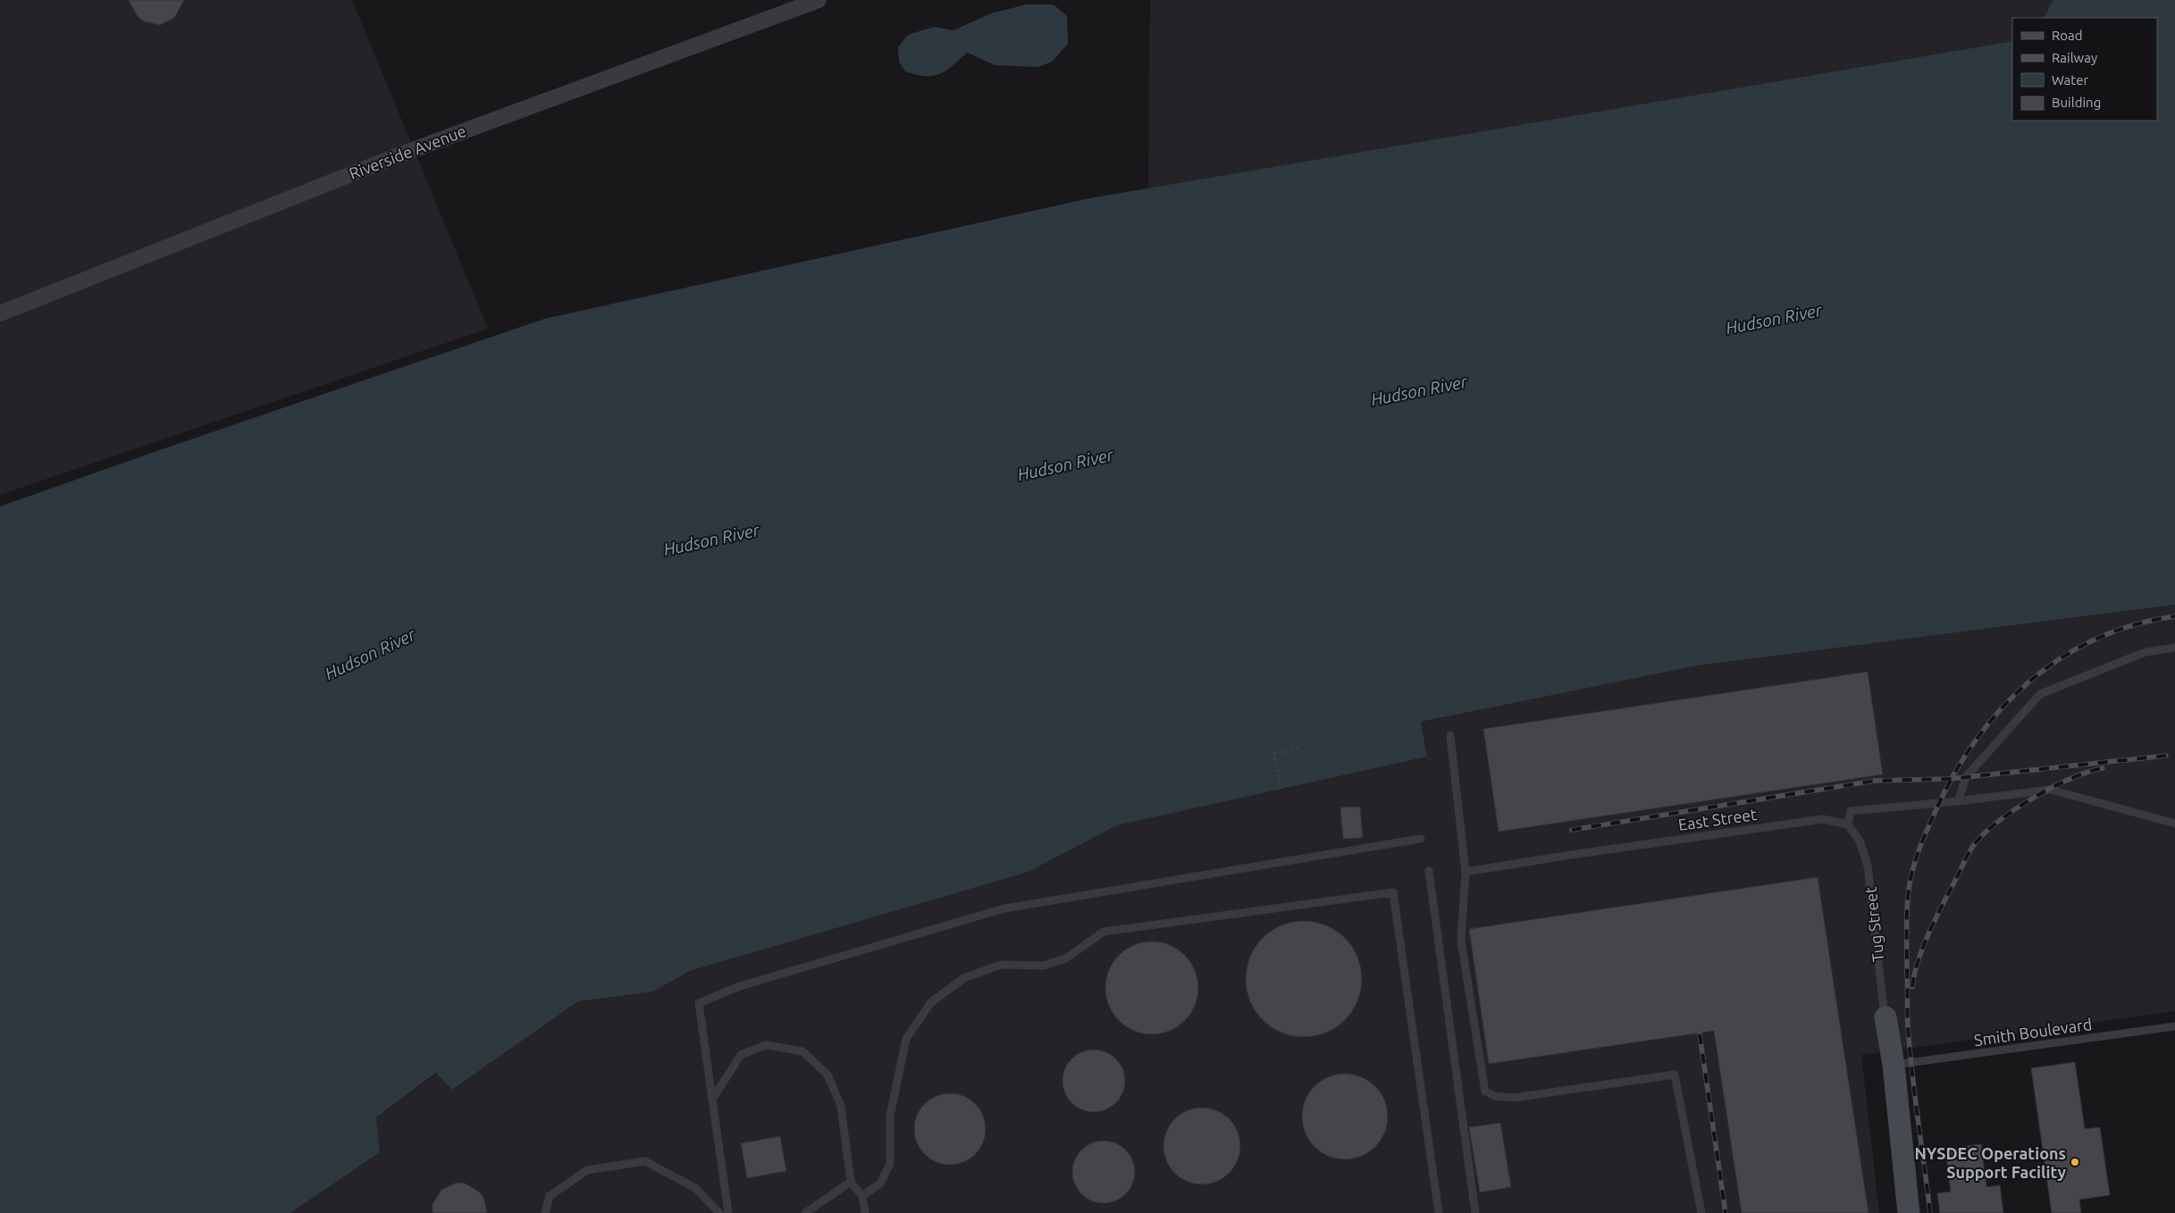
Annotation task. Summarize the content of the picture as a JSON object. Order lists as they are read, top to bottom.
{
  "streets": {
    "street": ["Riverside Avenue", "Tug Street"],
    "lane": ["East Street", "Smith Boulevard"]
  },
  "crossings": [
    ["East Street", "Tug Street"],
    ["Tug Street", "Smith Boulevard"]
  ],
  "water": ["Hudson River"],
  "places": ["NYSDEC Operations Support Facility"],
  "legend": [
    "Road",
    "Railway",
    "Water",
    "Building"
  ]
}
